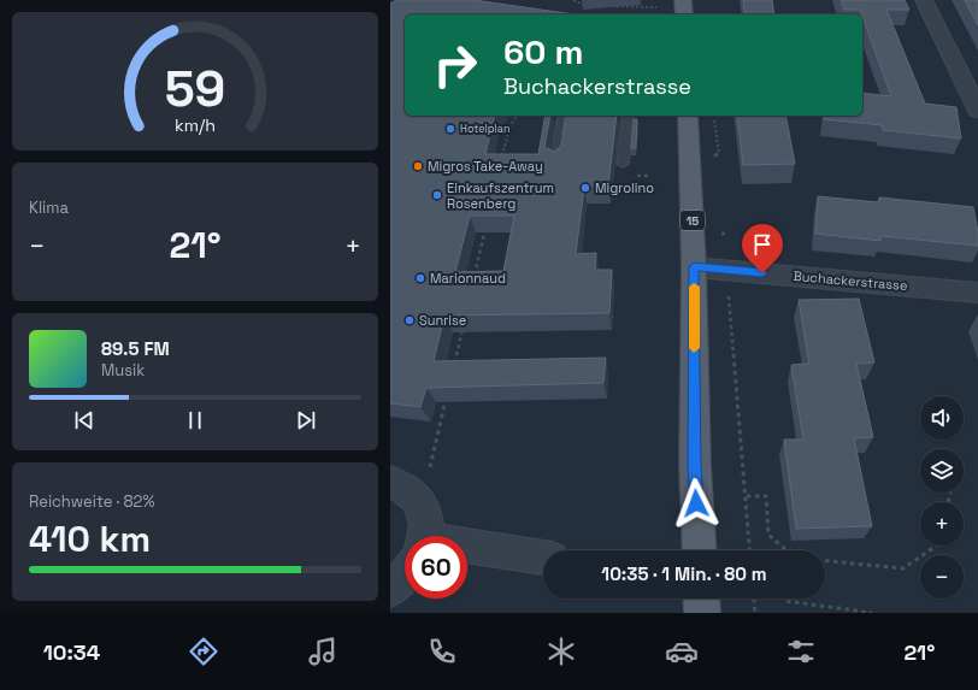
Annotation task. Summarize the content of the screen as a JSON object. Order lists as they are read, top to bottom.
{
  "streets": {
    "main road": ["15"],
    "street": ["Buchackerstrasse"]
  },
  "crossings": [
    ["15", "Buchackerstrasse"]
  ],
  "places": [
    "Hotelplan",
    "Migros Take-Away",
    "Migrolino",
    "Einkaufszentrum Rosenberg",
    "Marionnaud",
    "Sunrise"
  ],
  "page": {
    "turn": ["60 m", "Buchackerstrasse"],
    "tile": [
      "Klima",
      ["Reichweite · 82%", "410 km"]
    ],
    "heat": ["−", "21°", "+"],
    "song": ["89.5 FM", "Musik"],
    "map_buttons": ["+", "−"],
    "limit": "60",
    "trip": "10:35 · 1 Min. · 80 m",
    "tabs": ["10:34", "21°"],
    "gauge": ["59", "km/h"]
  }
}
